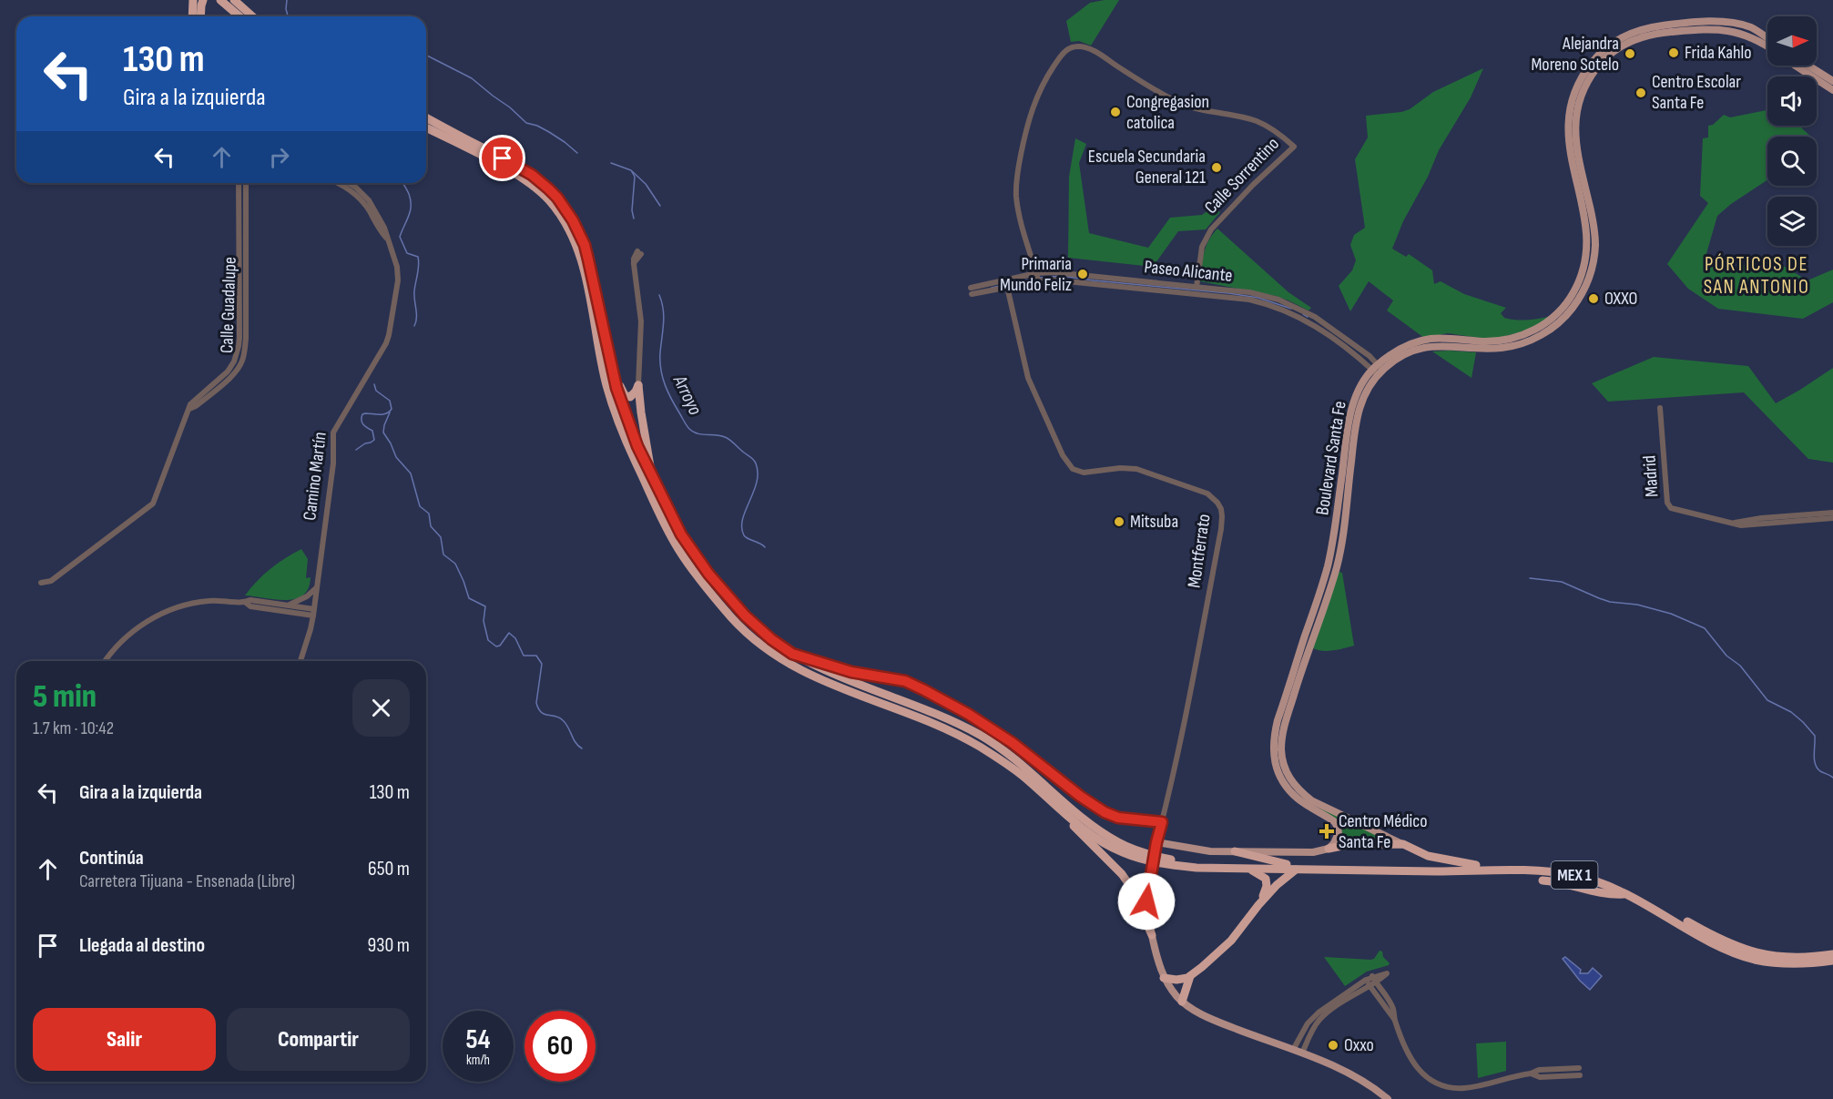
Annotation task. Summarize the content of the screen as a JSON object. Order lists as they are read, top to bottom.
{
  "streets": {
    "highway": ["MEX 1"],
    "main road": ["Boulevard Santa Fe"],
    "street": [
      "Calle Sorrentino",
      "Paseo Alicante",
      "Calle Guadalupe",
      "Camino Martín",
      "Madrid",
      "Montferrato"
    ]
  },
  "crossings": [
    ["Calle Sorrentino", "Paseo Alicante"],
    ["Paseo Alicante", "Boulevard Santa Fe"],
    ["Paseo Alicante", "Montferrato"]
  ],
  "districts": ["PÓRTICOS DE SAN ANTONIO"],
  "water": ["Arroyo"],
  "places": {
    "other": [
      "Frida Kahlo",
      "Alejandra Moreno Sotelo",
      "Centro Escolar Santa Fe",
      "Congregasion catolica",
      "Escuela Secundaria General 121",
      "Primaria Mundo Feliz",
      "OXXO",
      "Mitsuba",
      "Oxxo"
    ],
    "health": ["Centro Médico Santa Fe"]
  },
  "north": "right",
  "page": {
    "turn": ["130 m", "Gira a la izquierda"],
    "heading": ["5 min", "1.7 km · 10:42"],
    "list": [
      {
        "name": "Gira a la izquierda",
        "value": "130 m"
      },
      {
        "name": "Continúa",
        "note": "Carretera Tijuana - Ensenada (Libre)",
        "value": "650 m"
      },
      {
        "name": "Llegada al destino",
        "value": "930 m"
      }
    ],
    "buttons": ["Salir", "Compartir"],
    "speed": "54 km/h",
    "limit": "60"
  }
}
